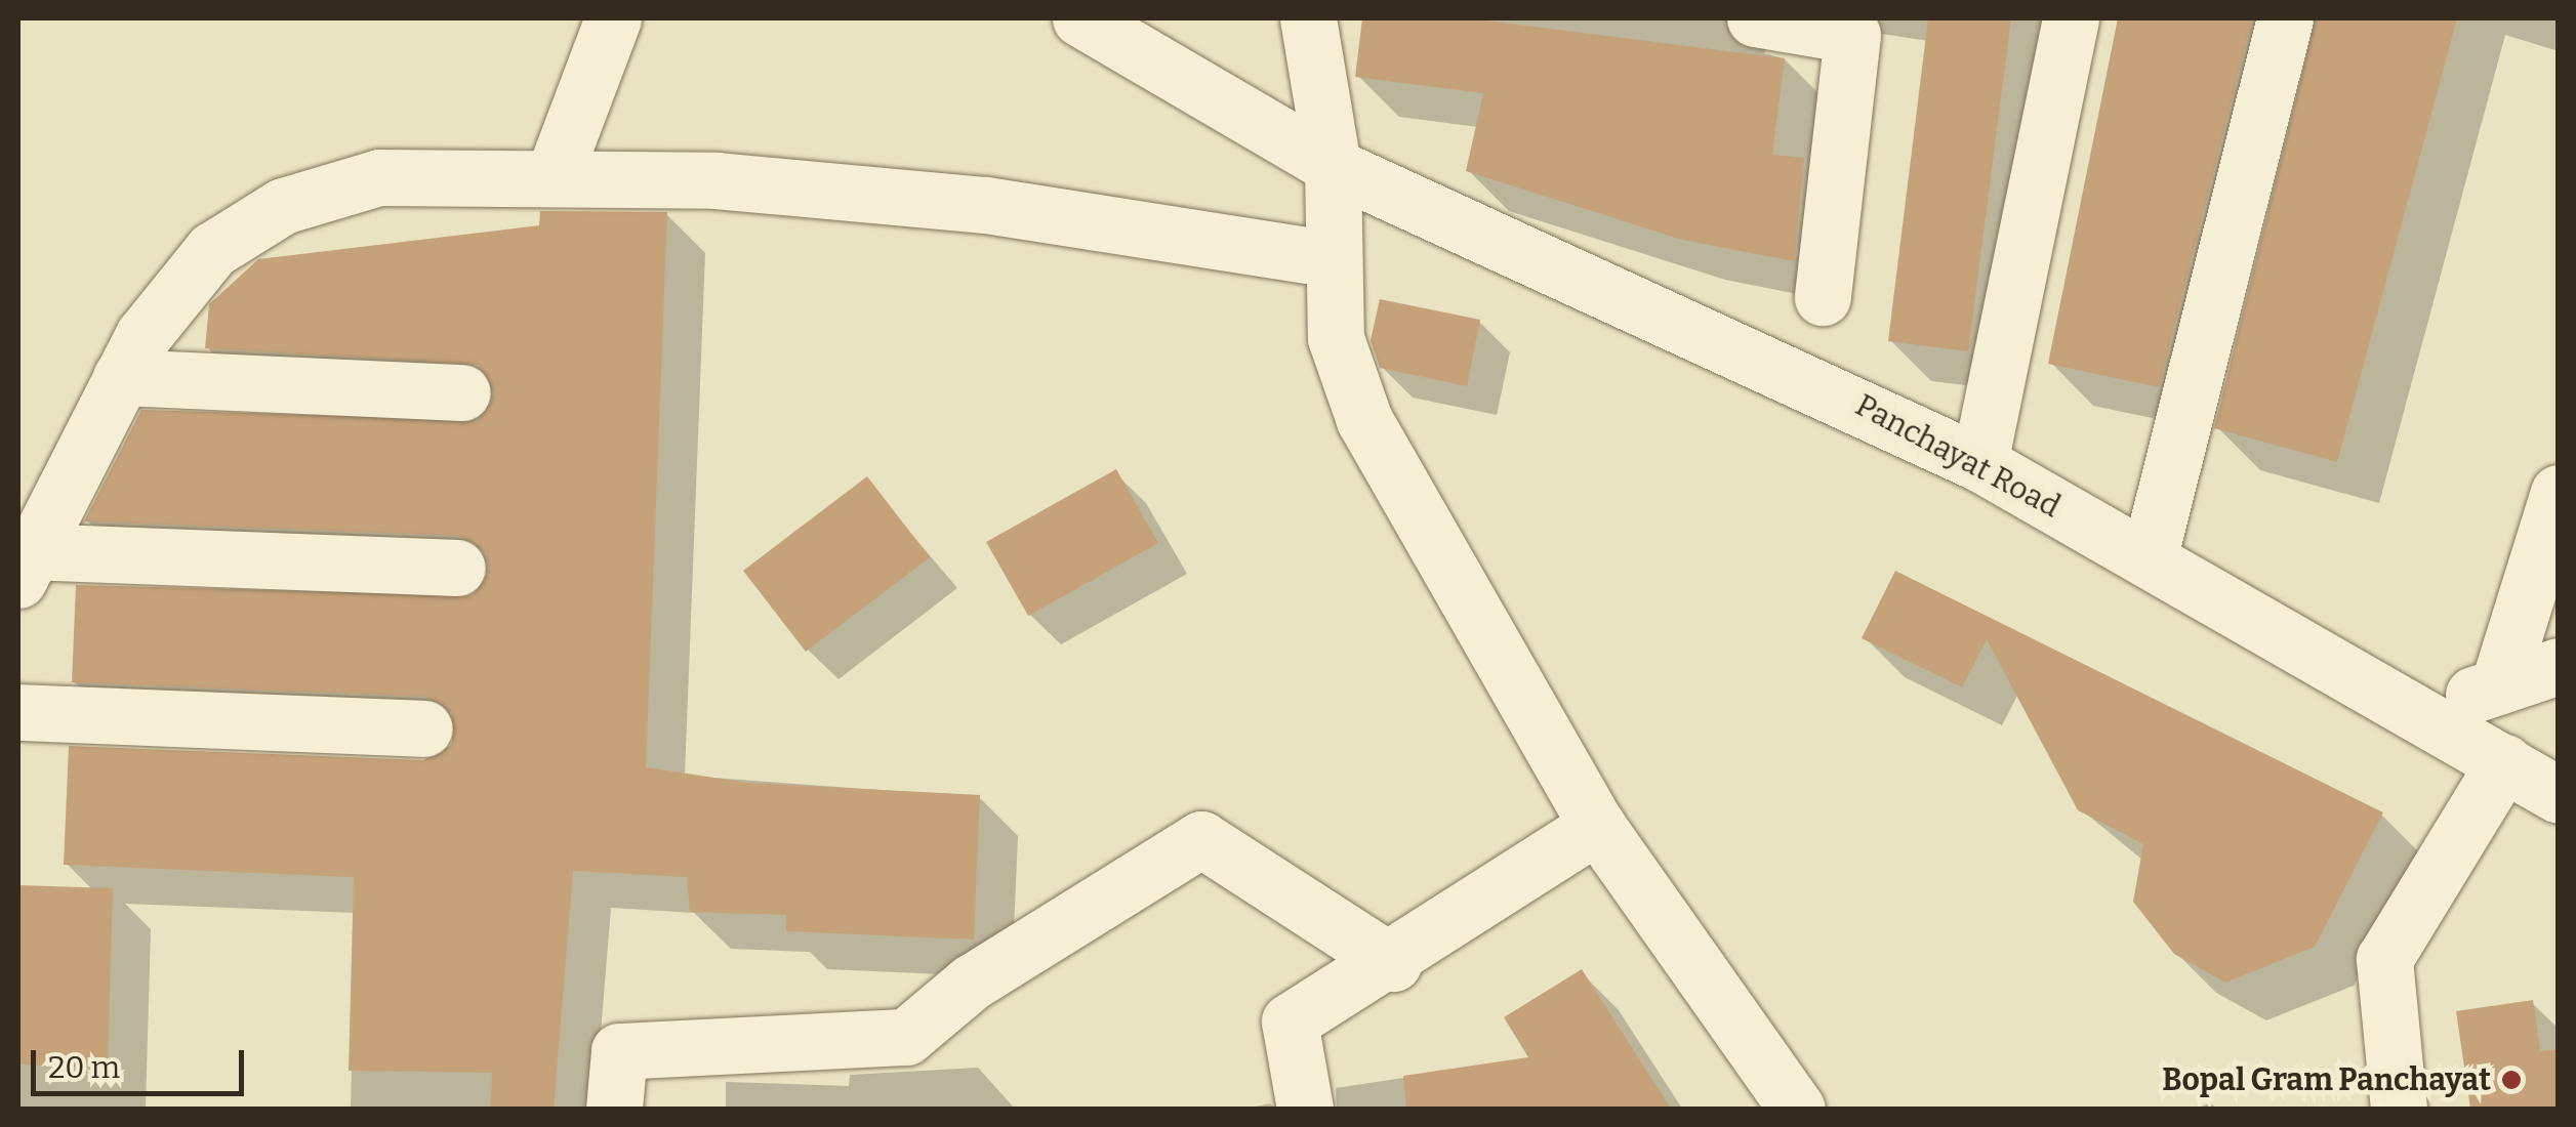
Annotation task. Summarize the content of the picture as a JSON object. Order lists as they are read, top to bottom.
{
  "streets": {
    "street": ["Panchayat Road"]
  },
  "places": ["Bopal Gram Panchayat"],
  "scale_bar": "20 m"
}
